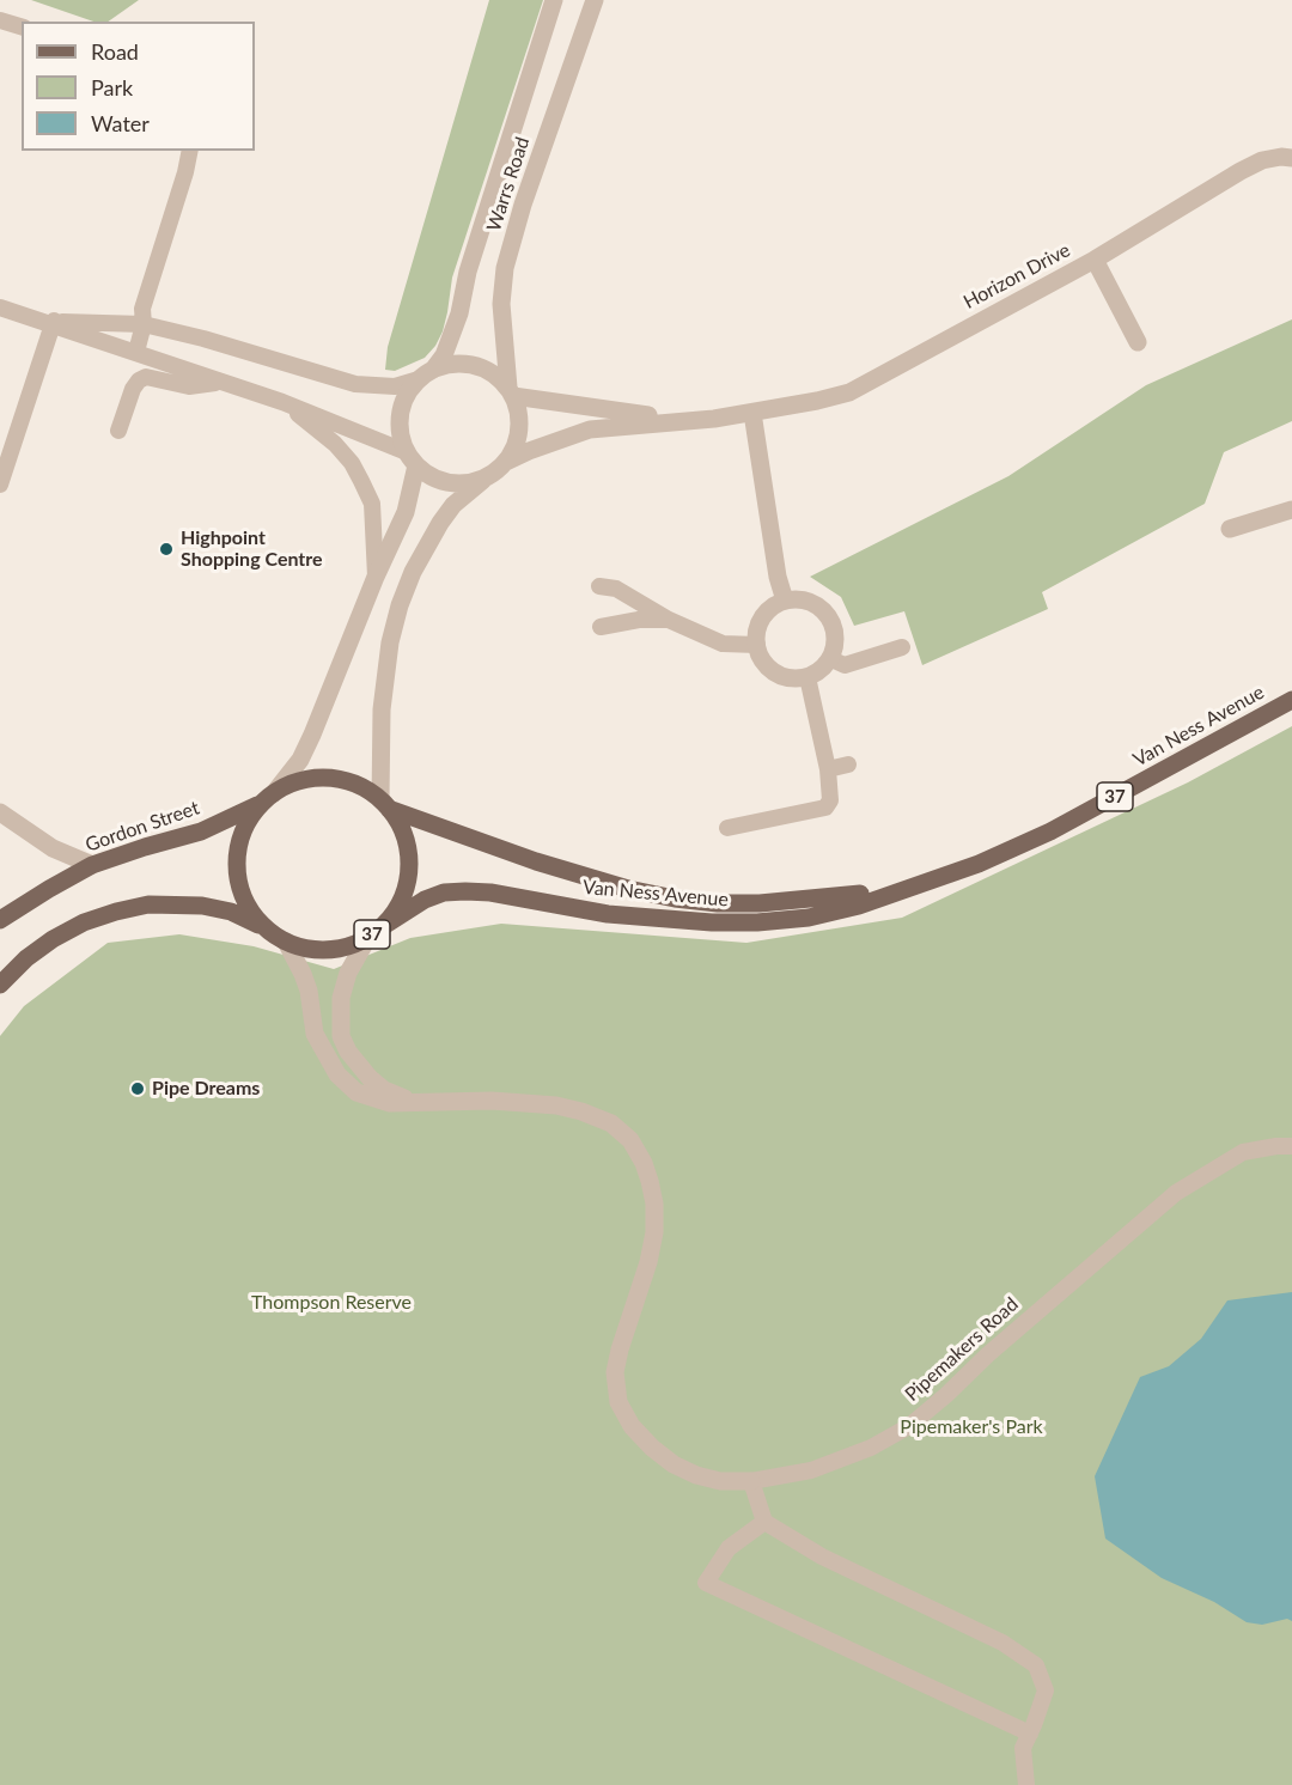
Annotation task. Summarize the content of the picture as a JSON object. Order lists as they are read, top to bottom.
{
  "streets": {
    "main road": ["Van Ness Avenue", "37", "Gordon Street"],
    "street": ["Warrs Road", "Horizon Drive", "Pipemakers Road"]
  },
  "crossings": [
    ["Warrs Road", "Horizon Drive"],
    ["Van Ness Avenue", "37"],
    ["Van Ness Avenue", "Gordon Street"],
    ["37", "Gordon Street"]
  ],
  "parks": ["Thompson Reserve", "Pipemaker's Park"],
  "places": ["Highpoint Shopping Centre", "Pipe Dreams"],
  "legend": ["Road", "Park", "Water"]
}
